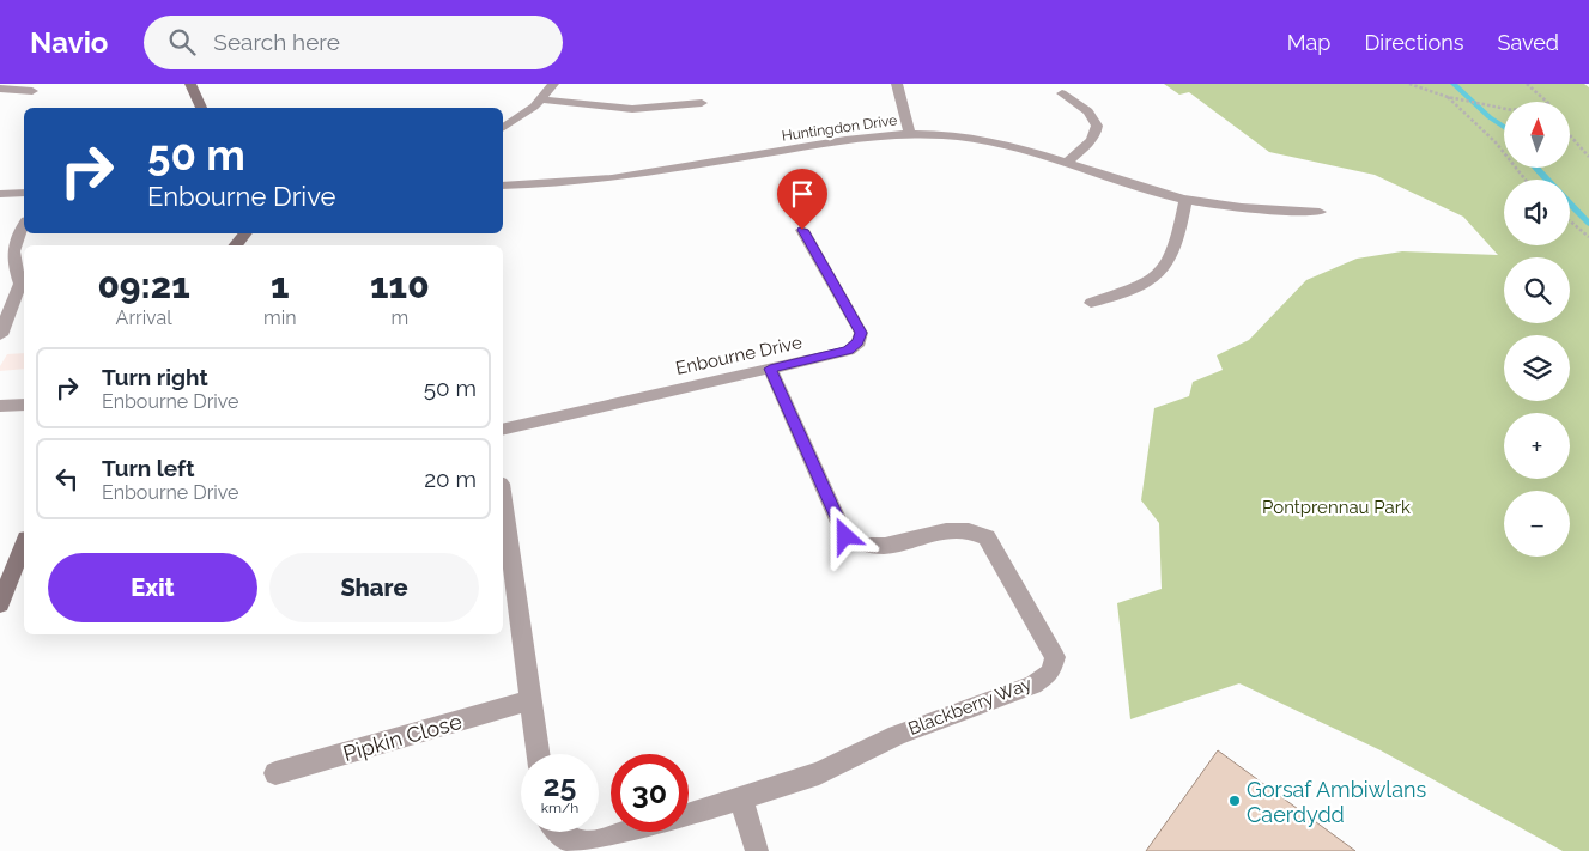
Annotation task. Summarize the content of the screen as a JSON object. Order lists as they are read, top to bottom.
{
  "streets": {
    "street": [
      "Huntingdon Drive",
      "Enbourne Drive",
      "Blackberry Way",
      "Pipkin Close"
    ]
  },
  "crossings": [
    ["Enbourne Drive", "Blackberry Way"]
  ],
  "parks": ["Pontprennau Park"],
  "places": ["Gorsaf Ambiwlans Caerdydd"],
  "north": "top",
  "page": {
    "header": "Navio",
    "search": "Search here",
    "nav": ["Map", "Directions", "Saved"],
    "map_buttons": ["+", "−"],
    "turn": ["50 m", "Enbourne Drive"],
    "eta": [
      "09:21",
      "Arrival",
      "1",
      "min",
      "110",
      "m"
    ],
    "list": [
      {
        "name": "Turn right",
        "note": "Enbourne Drive",
        "value": "50 m"
      },
      {
        "name": "Turn left",
        "note": "Enbourne Drive",
        "value": "20 m"
      }
    ],
    "buttons": ["Exit", "Share"],
    "speed": "25 km/h",
    "limit": "30"
  }
}
